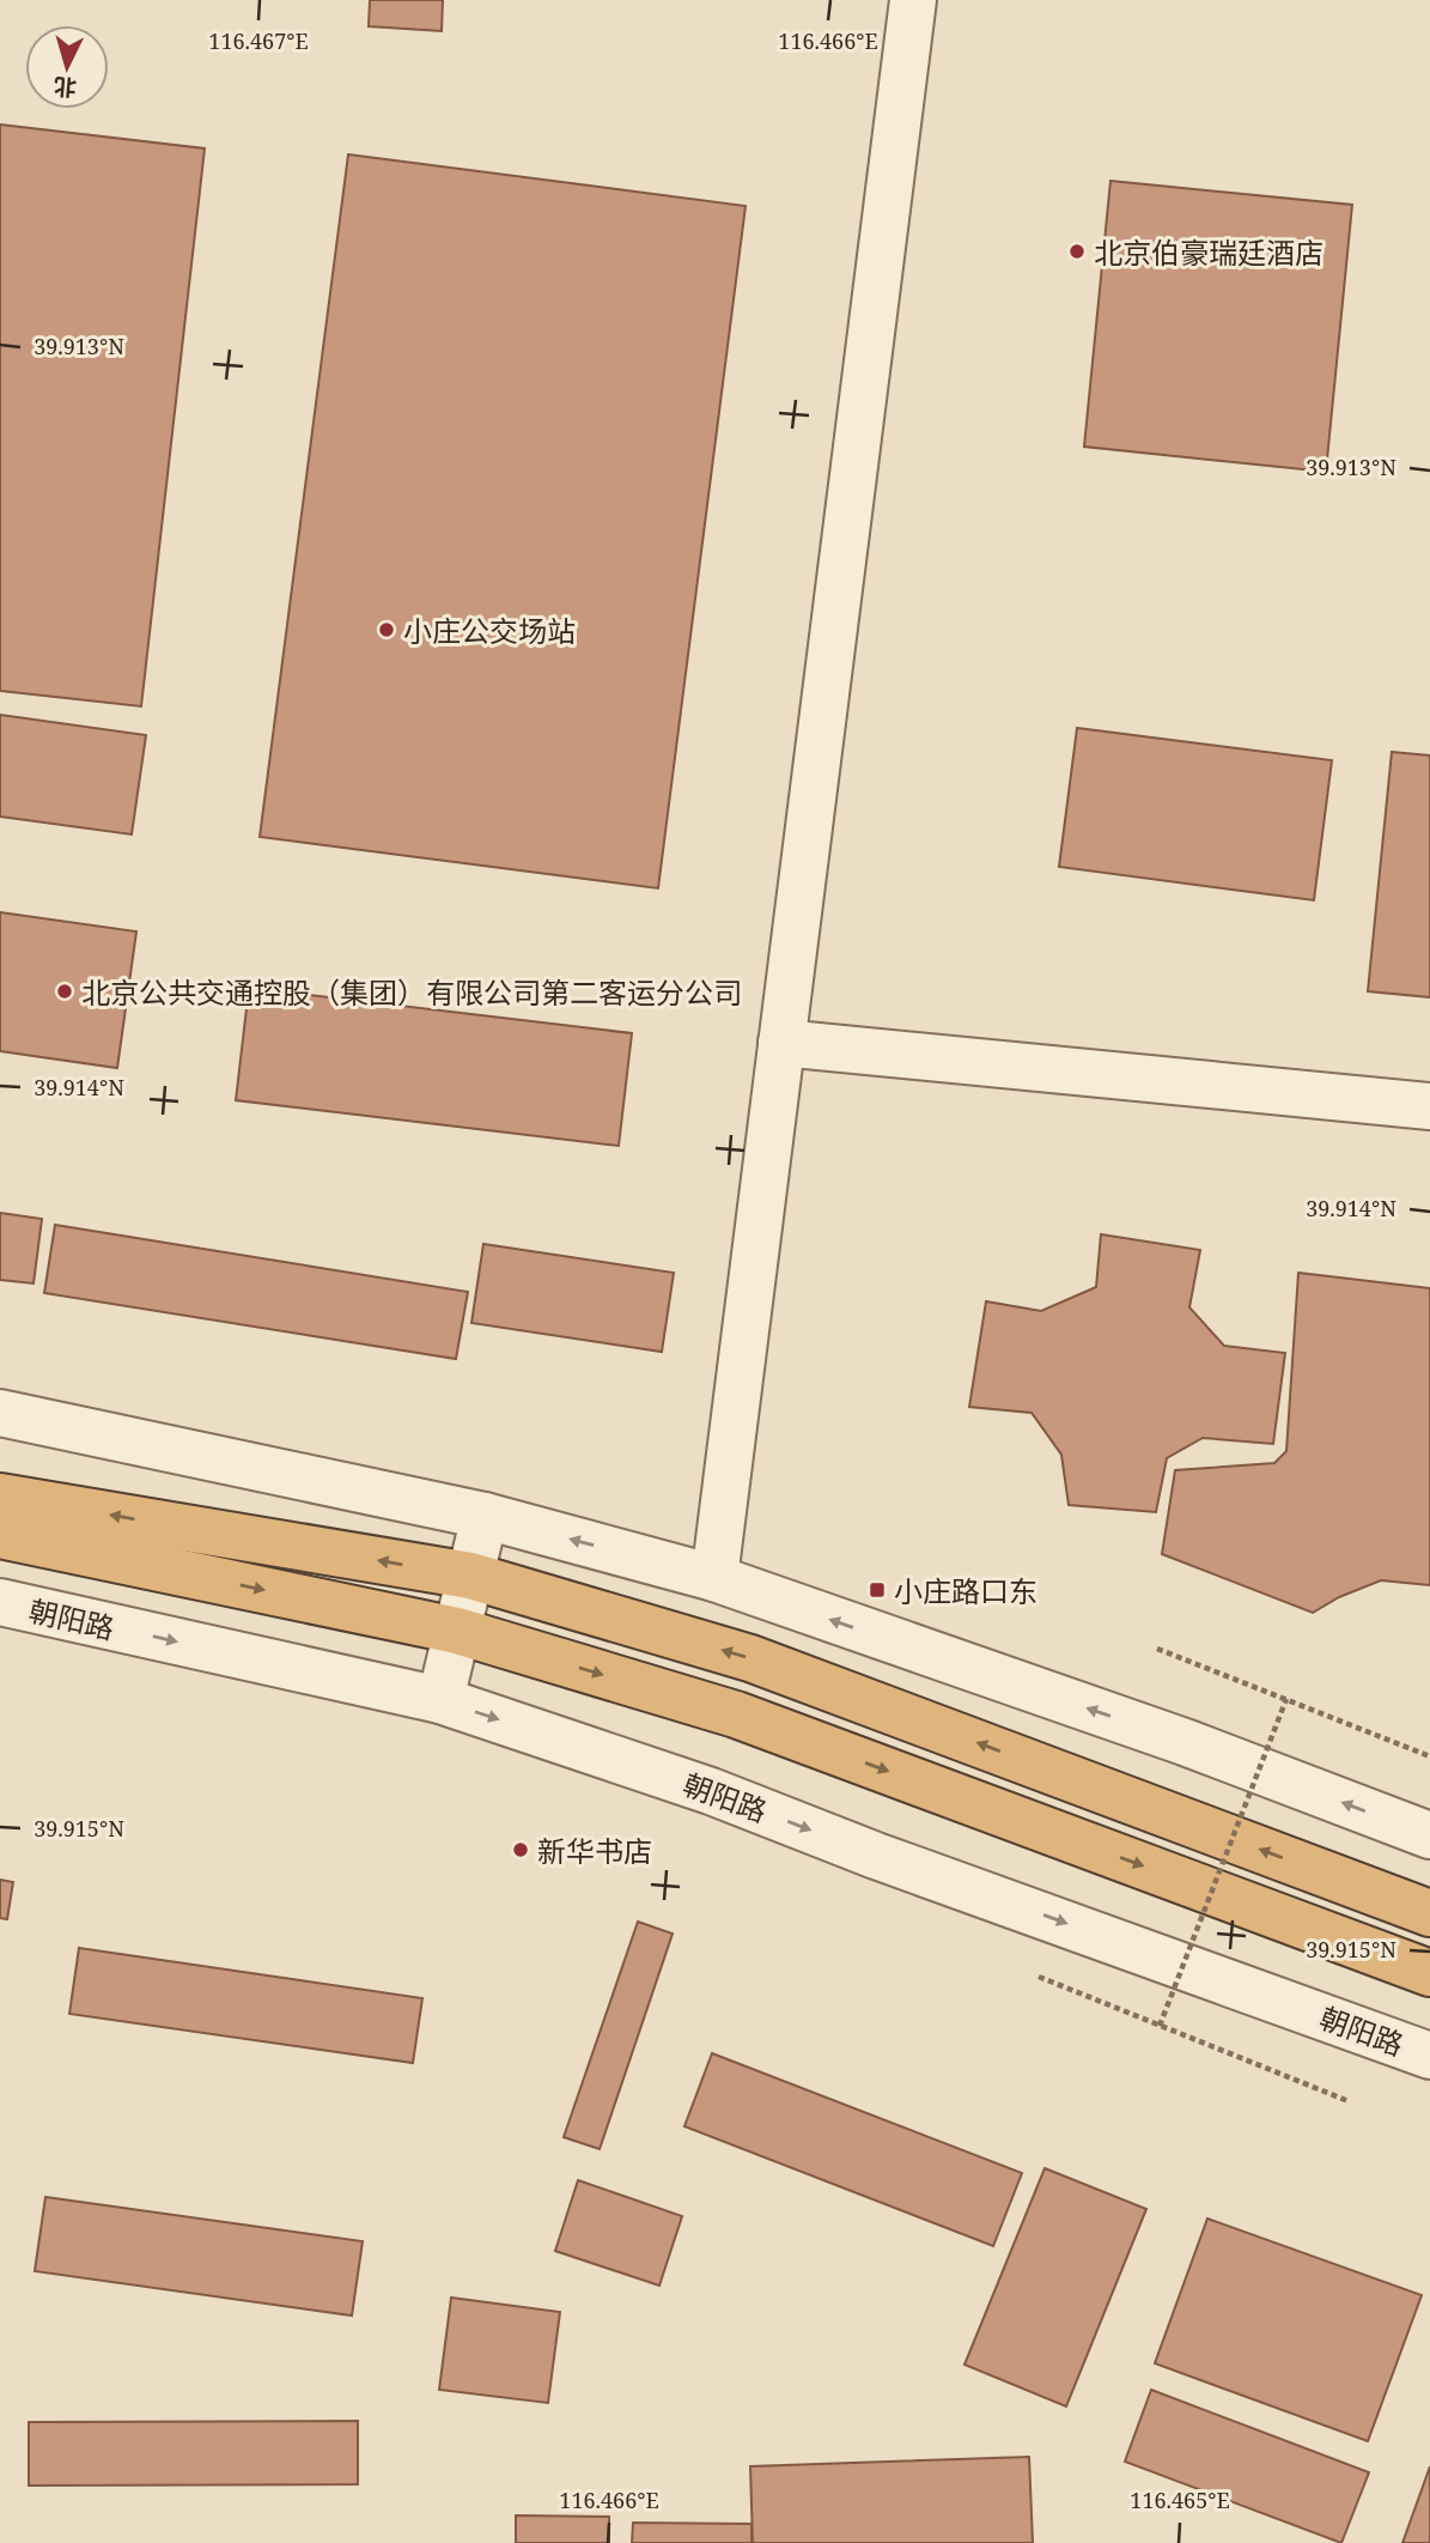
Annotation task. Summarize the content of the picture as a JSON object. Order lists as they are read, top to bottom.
{
  "streets": {
    "street": ["朝阳路"]
  },
  "places": {
    "other": [
      "北京伯豪瑞廷酒店",
      "小庄公交场站",
      "北京公共交通控股（集团）有限公司第二客运分公司",
      "新华书店"
    ],
    "transit": ["小庄路口东"]
  },
  "north": "bottom",
  "coordinates": [
    "116.467°E",
    "116.466°E",
    "39.913°N",
    "39.914°N",
    "39.915°N",
    "116.465°E"
  ]
}
